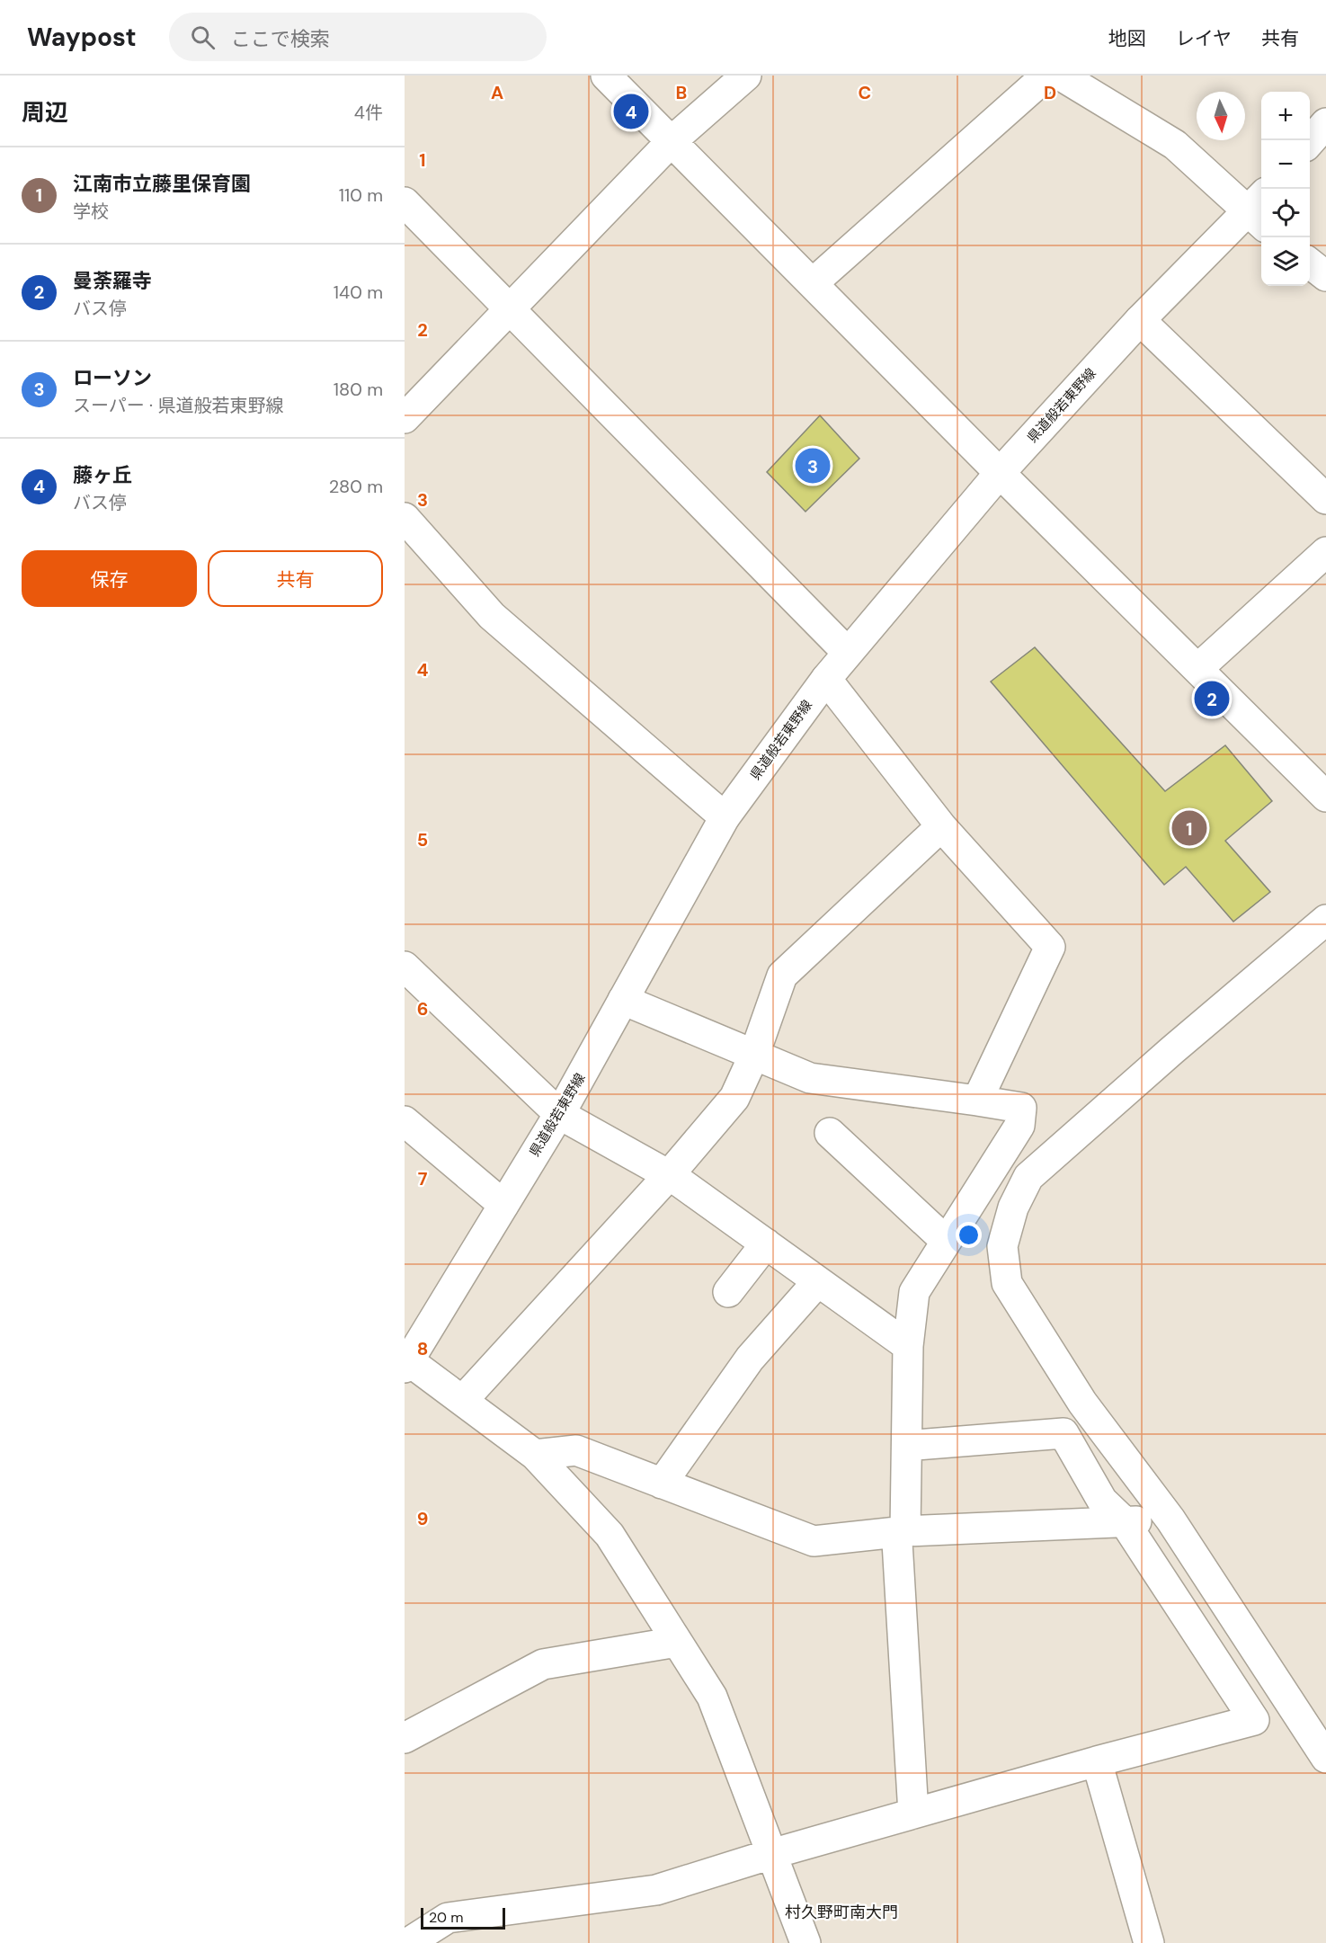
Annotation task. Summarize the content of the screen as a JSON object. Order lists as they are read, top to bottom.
{
  "streets": {
    "street": ["県道般若東野線"]
  },
  "districts": ["村久野町南大門"],
  "scale_bar": "20 m",
  "north": "bottom",
  "page": {
    "header": "Waypost",
    "search": "ここで検索",
    "nav": ["地図", "レイヤ", "共有"],
    "heading": ["周辺", "4件"],
    "map_buttons": ["+", "−"],
    "pins": [
      "4",
      "3",
      "2",
      "1"
    ],
    "list": [
      {
        "mark": "1",
        "name": "江南市立藤里保育園",
        "note": "学校",
        "value": "110 m"
      },
      {
        "mark": "2",
        "name": "曼荼羅寺",
        "note": "バス停",
        "value": "140 m"
      },
      {
        "mark": "3",
        "name": "ローソン",
        "note": "スーパー · 県道般若東野線",
        "value": "180 m"
      },
      {
        "mark": "4",
        "name": "藤ヶ丘",
        "note": "バス停",
        "value": "280 m"
      }
    ],
    "buttons": ["保存", "共有"],
    "scale": "20 m"
  },
  "grid": {
    "columns": [
      "A",
      "B",
      "C",
      "D"
    ],
    "rows": [
      "1",
      "2",
      "3",
      "4",
      "5",
      "6",
      "7",
      "8",
      "9"
    ]
  }
}
